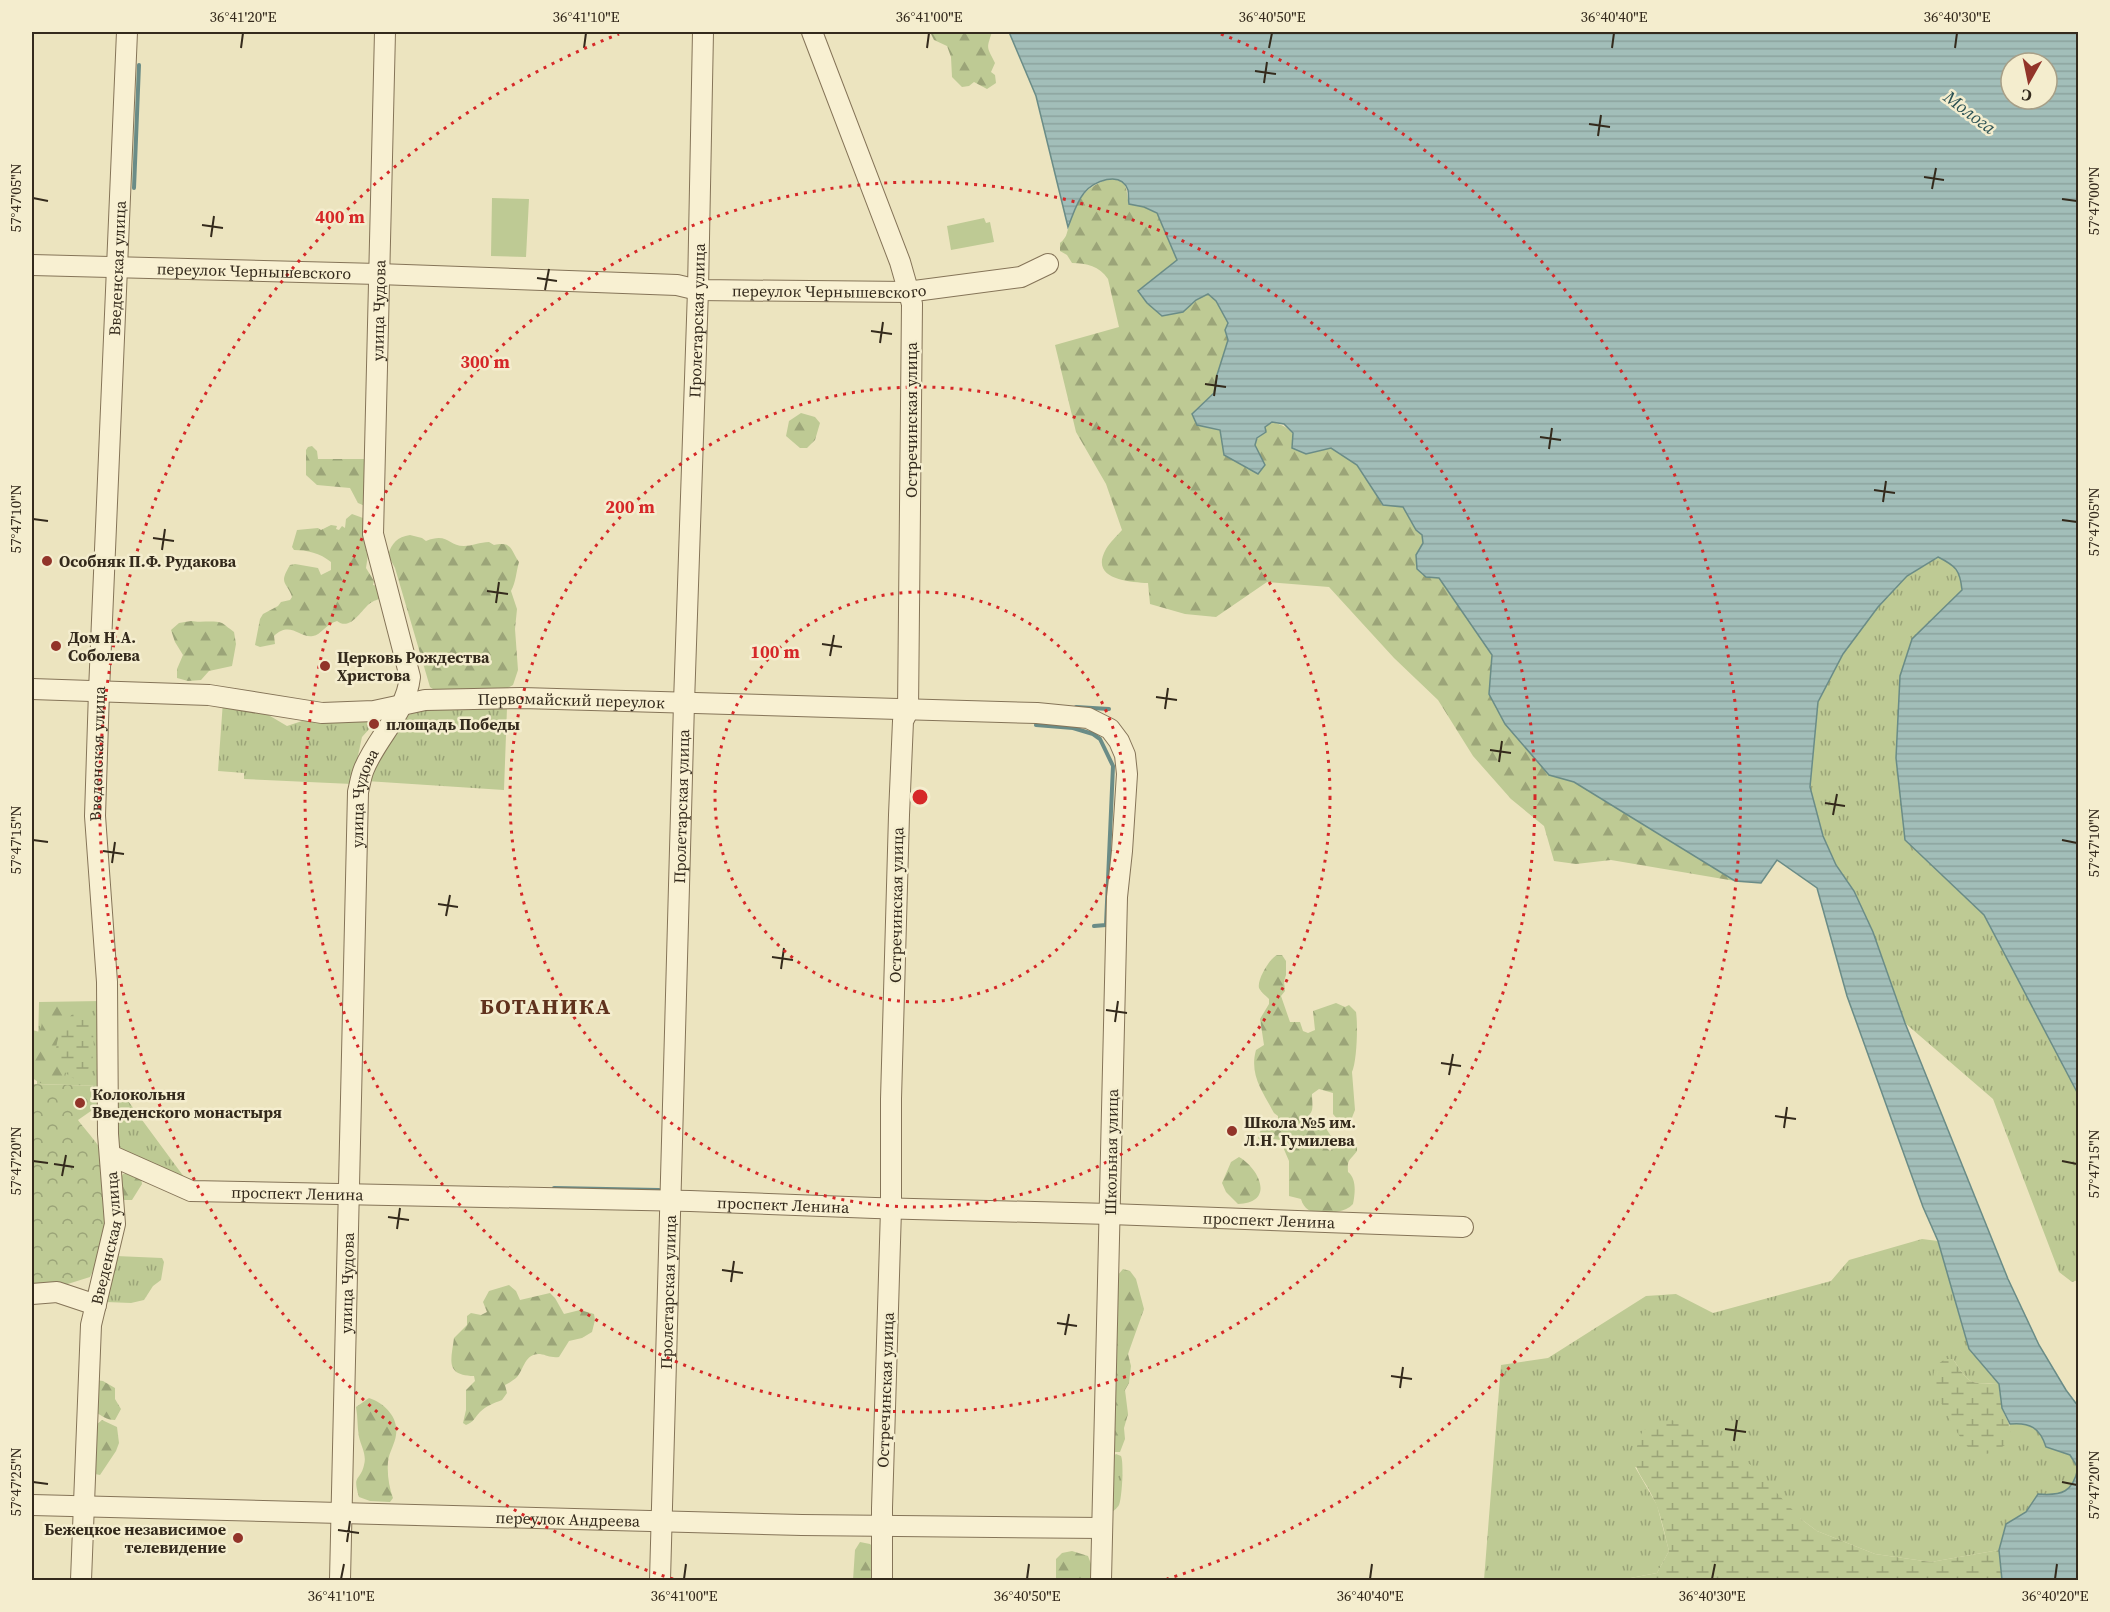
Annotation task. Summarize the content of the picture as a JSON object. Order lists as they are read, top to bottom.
{
  "streets": {
    "street": [
      "Введенская улица",
      "переулок Чернышевского",
      "улица Чудова",
      "Пролетарская улица",
      "Остречинская улица",
      "Первомайский переулок",
      "Школьная улица",
      "проспект Ленина",
      "переулок Андреева"
    ]
  },
  "crossings": [
    ["Введенская улица", "переулок Чернышевского"],
    ["Введенская улица", "Первомайский переулок"],
    ["Введенская улица", "проспект Ленина"],
    ["Введенская улица", "переулок Андреева"],
    ["переулок Чернышевского", "улица Чудова"],
    ["переулок Чернышевского", "Пролетарская улица"],
    ["переулок Чернышевского", "Остречинская улица"],
    ["улица Чудова", "Первомайский переулок"],
    ["улица Чудова", "проспект Ленина"],
    ["улица Чудова", "переулок Андреева"],
    ["Пролетарская улица", "Первомайский переулок"],
    ["Пролетарская улица", "проспект Ленина"],
    ["Пролетарская улица", "переулок Андреева"],
    ["Остречинская улица", "Первомайский переулок"],
    ["Остречинская улица", "проспект Ленина"],
    ["Остречинская улица", "переулок Андреева"],
    ["Первомайский переулок", "Школьная улица"],
    ["Школьная улица", "проспект Ленина"],
    ["Школьная улица", "переулок Андреева"]
  ],
  "districts": ["БОТАНИКА"],
  "water": ["Молога"],
  "places": [
    "Особняк П.Ф. Рудакова",
    "Дом Н.А. Соболева",
    "Церковь Рождества Христова",
    "площадь Победы",
    "Колокольня Введенского монастыря",
    "Школа №5 им. Л.Н. Гумилева",
    "Бежецкое независимое телевидение"
  ],
  "north": "bottom",
  "coordinates": [
    "36°41'20\"E",
    "36°41'10\"E",
    "36°41'00\"E",
    "36°40'50\"E",
    "36°40'40\"E",
    "36°40'30\"E",
    "57°47'05\"N",
    "57°47'00\"N",
    "57°47'10\"N",
    "57°47'15\"N",
    "57°47'20\"N",
    "57°47'25\"N",
    "36°40'20\"E"
  ],
  "rings": [
    "400 m",
    "300 m",
    "200 m",
    "100 m"
  ]
}
